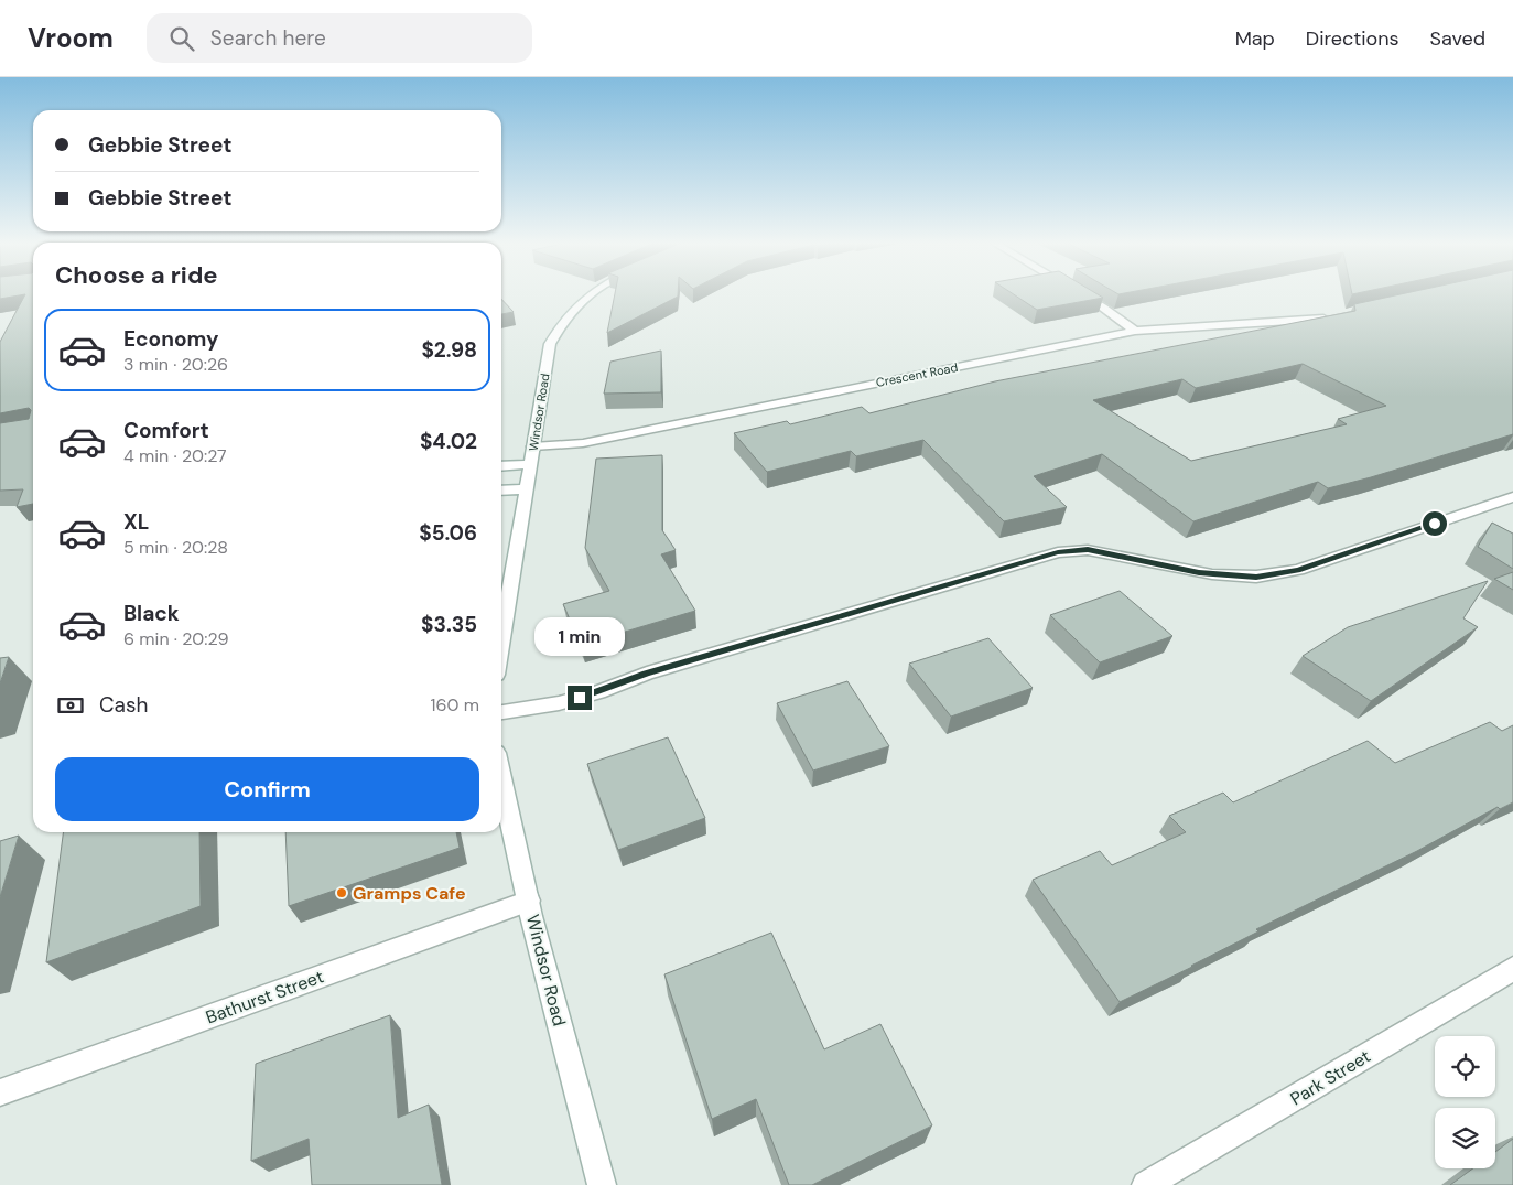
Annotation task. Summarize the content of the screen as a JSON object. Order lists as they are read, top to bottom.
{
  "streets": {
    "street": [
      "Crescent Road",
      "Windsor Road",
      "Bathurst Street",
      "Park Street"
    ]
  },
  "crossings": [
    ["Crescent Road", "Windsor Road"],
    ["Windsor Road", "Bathurst Street"]
  ],
  "places": ["Gramps Cafe"],
  "page": {
    "header": "Vroom",
    "search": "Search here",
    "nav": ["Map", "Directions", "Saved"],
    "banner": ["Gebbie Street", "Gebbie Street"],
    "heading": "Choose a ride",
    "list": [
      {
        "name": "Economy",
        "note": "3 min · 20:26",
        "value": "$2.98"
      },
      {
        "name": "Comfort",
        "note": "4 min · 20:27",
        "value": "$4.02"
      },
      {
        "name": "XL",
        "note": "5 min · 20:28",
        "value": "$5.06"
      },
      {
        "name": "Black",
        "note": "6 min · 20:29",
        "value": "$3.35"
      }
    ],
    "bubble": "1 min",
    "pay": ["Cash", "160 m"],
    "buttons": "Confirm"
  }
}
